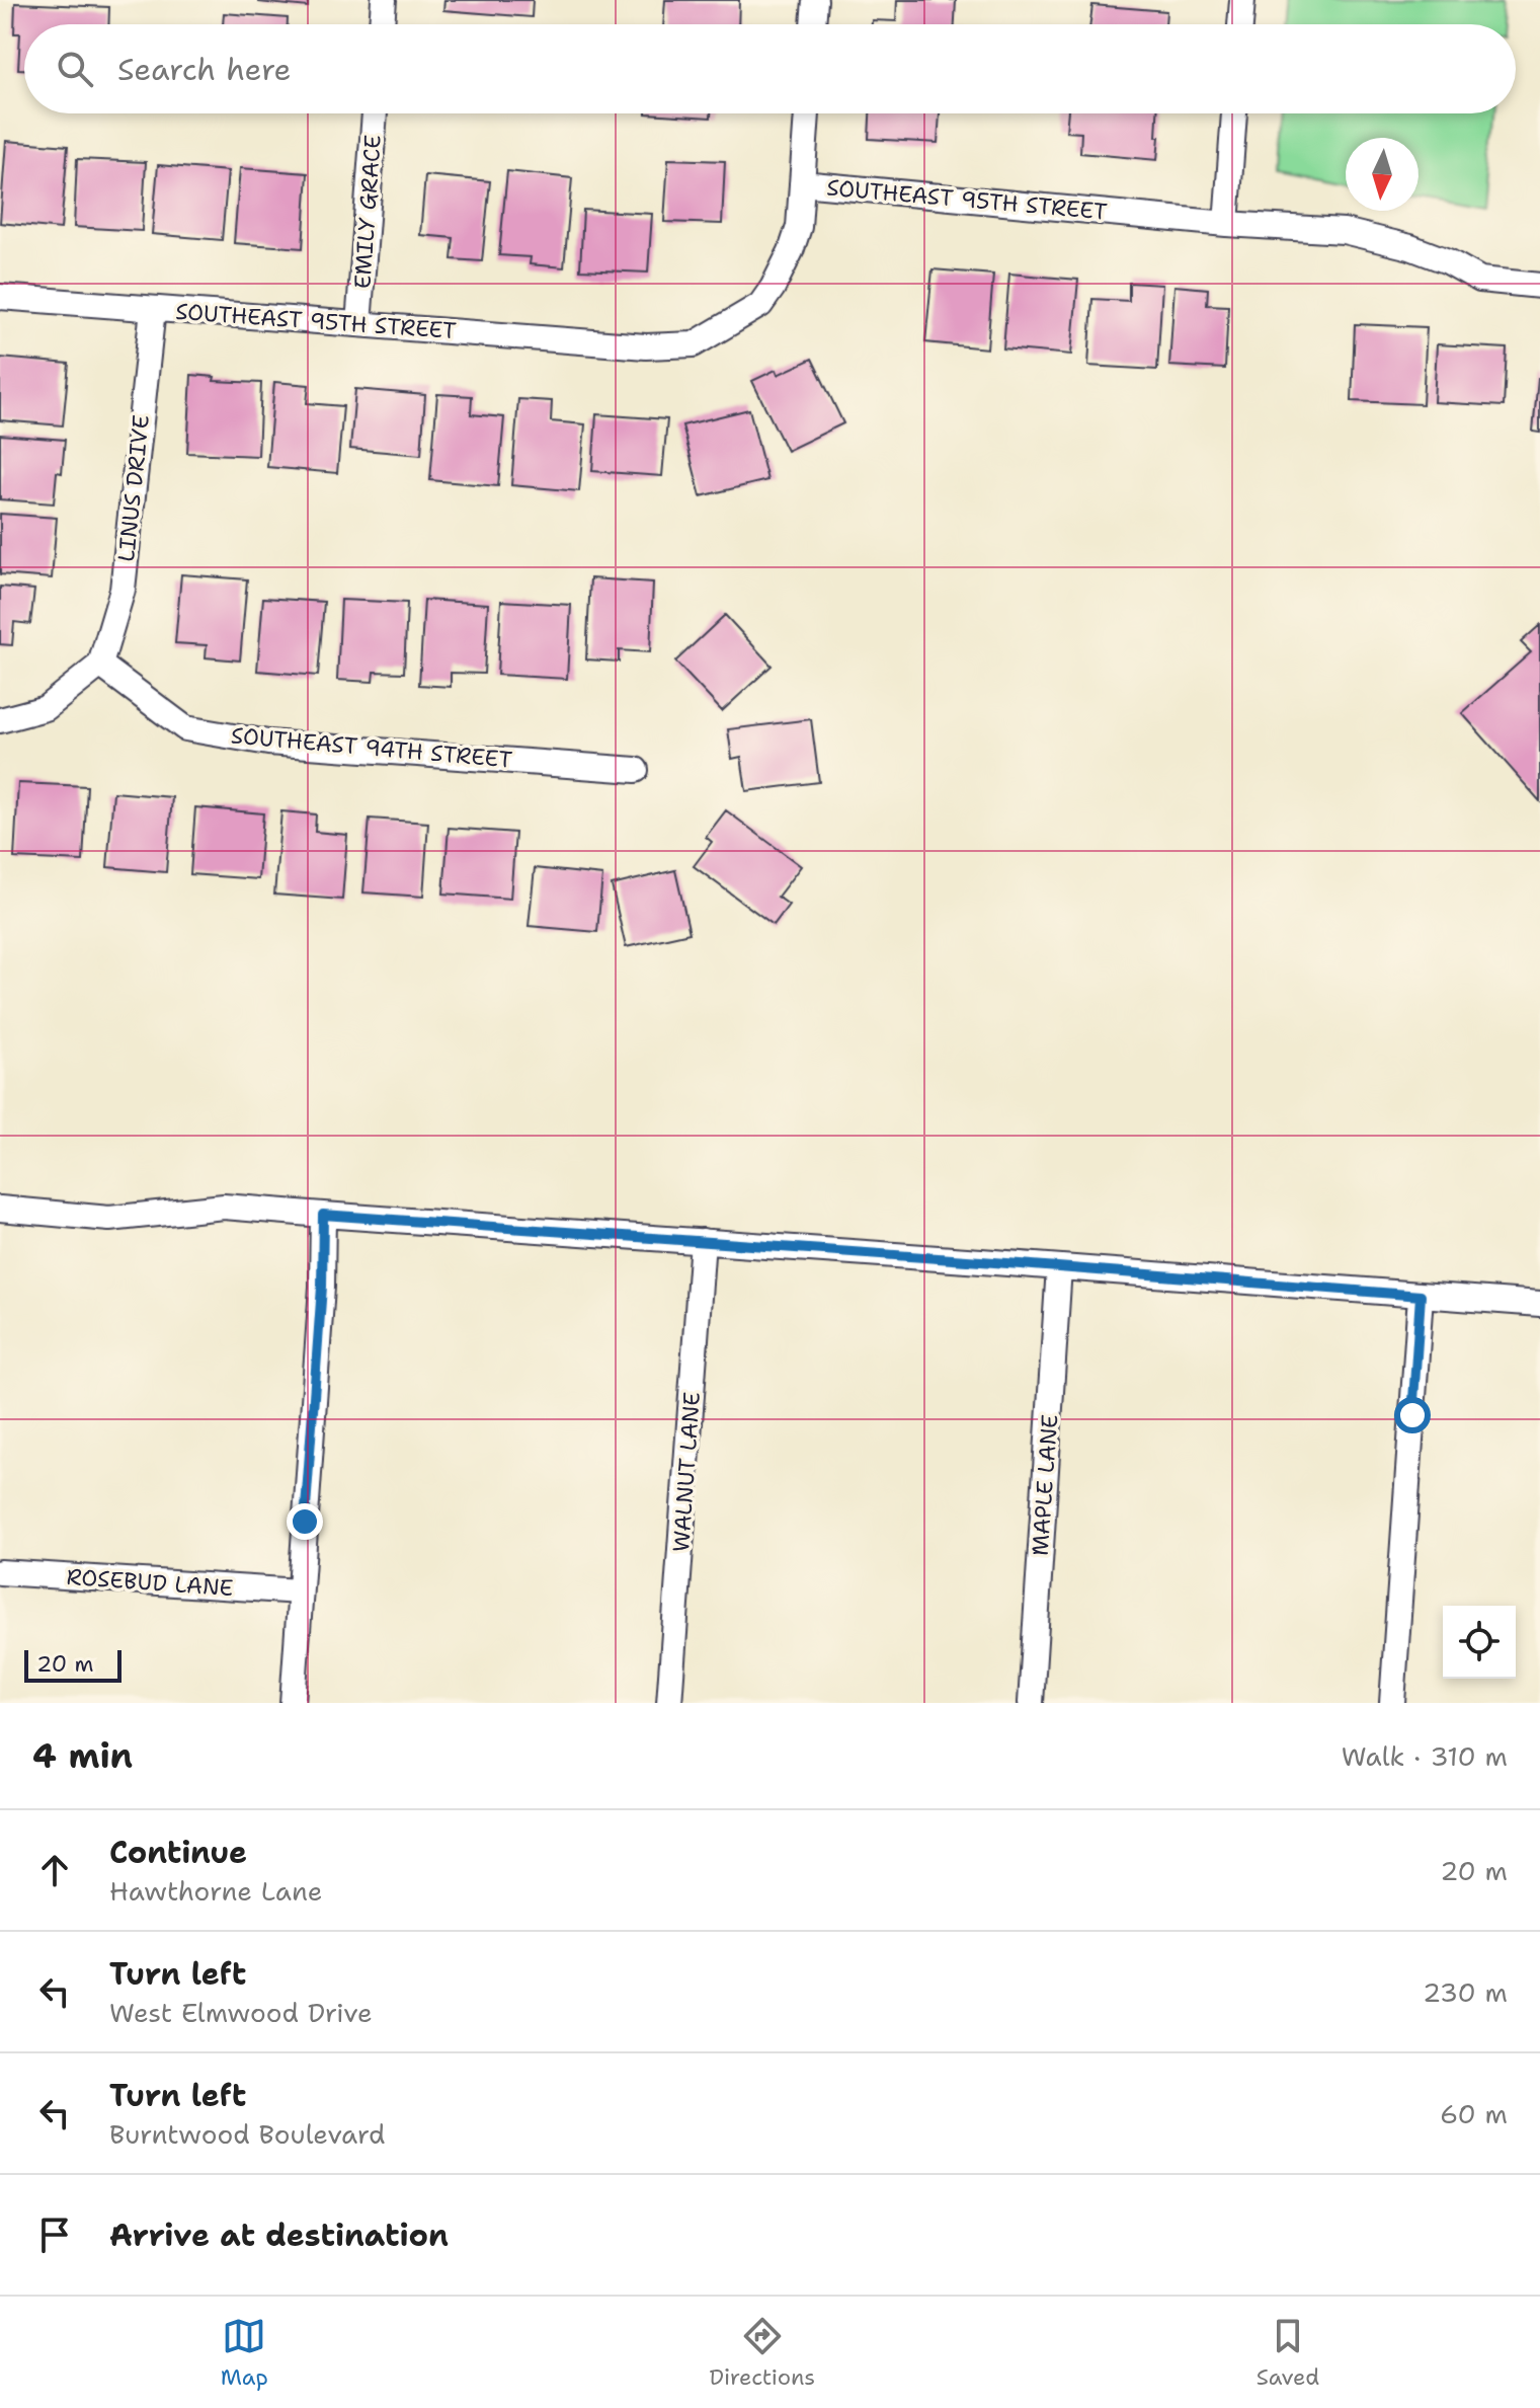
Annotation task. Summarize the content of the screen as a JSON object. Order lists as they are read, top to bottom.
{
  "streets": {
    "street": [
      "SOUTHEAST 95TH STREET",
      "EMILY GRACE",
      "LINUS DRIVE",
      "SOUTHEAST 94TH STREET",
      "WALNUT LANE",
      "MAPLE LANE",
      "ROSEBUD LANE"
    ]
  },
  "crossings": [
    ["SOUTHEAST 95TH STREET", "EMILY GRACE"],
    ["SOUTHEAST 95TH STREET", "LINUS DRIVE"],
    ["LINUS DRIVE", "SOUTHEAST 94TH STREET"]
  ],
  "scale_bar": "20 m",
  "north": "bottom",
  "page": {
    "search": "Search here",
    "scale": "20 m",
    "heading": ["4 min", "Walk · 310 m"],
    "list": [
      ["Continue", "Hawthorne Lane", "20 m"],
      ["Turn left", "West Elmwood Drive", "230 m"],
      ["Turn left", "Burntwood Boulevard", "60 m"],
      "Arrive at destination"
    ],
    "nav": ["Map", "Directions", "Saved"]
  }
}
